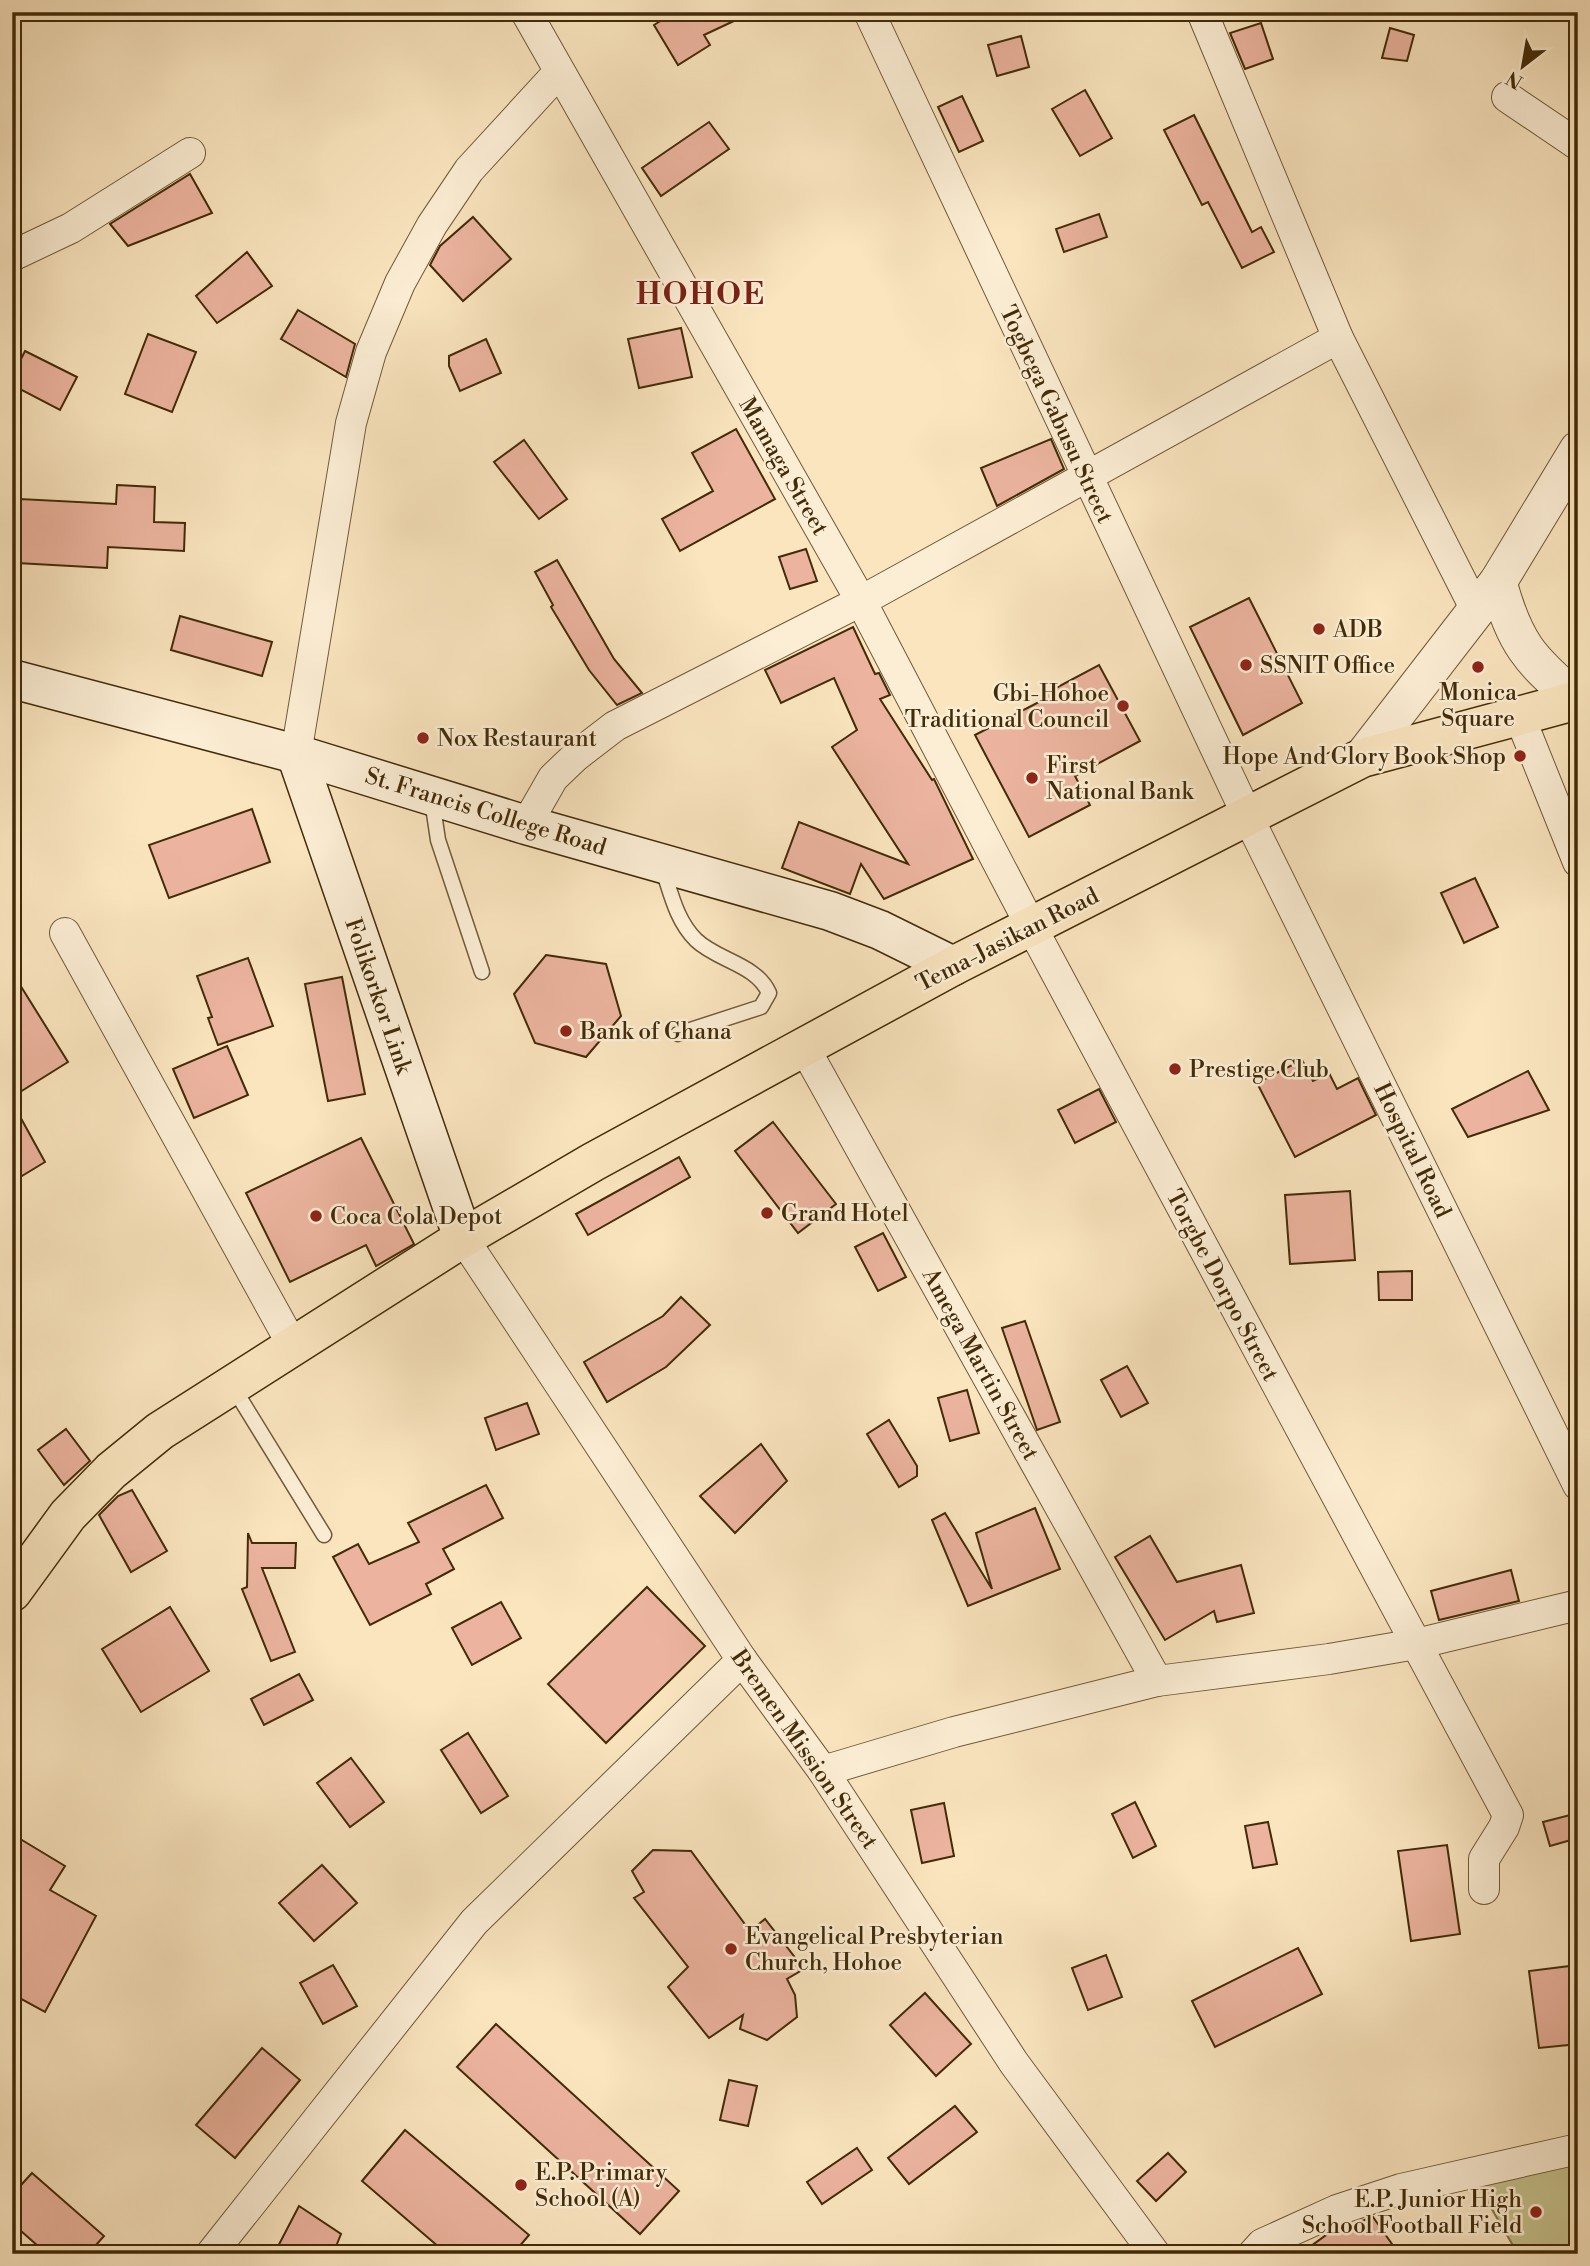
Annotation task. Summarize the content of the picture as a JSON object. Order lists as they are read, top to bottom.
{
  "streets": {
    "highway": ["Tema-Jasikan Road"],
    "main road": ["St. Francis College Road", "Folikorkor Link"],
    "street": [
      "Togbega Gabusu Street",
      "Mamaga Street",
      "Hospital Road",
      "Torgbe Dorpo Street",
      "Amega Martin Street",
      "Bremen Mission Street"
    ]
  },
  "crossings": [
    ["Togbega Gabusu Street", "Tema-Jasikan Road"],
    ["Togbega Gabusu Street", "Hospital Road"],
    ["Mamaga Street", "Tema-Jasikan Road"],
    ["Mamaga Street", "Torgbe Dorpo Street"],
    ["St. Francis College Road", "Tema-Jasikan Road"],
    ["St. Francis College Road", "Folikorkor Link"],
    ["Tema-Jasikan Road", "Folikorkor Link"],
    ["Tema-Jasikan Road", "Hospital Road"],
    ["Tema-Jasikan Road", "Torgbe Dorpo Street"],
    ["Tema-Jasikan Road", "Amega Martin Street"],
    ["Tema-Jasikan Road", "Bremen Mission Street"],
    ["Folikorkor Link", "Bremen Mission Street"]
  ],
  "districts": ["HOHOE"],
  "places": [
    "ADB",
    "SSNIT Office",
    "Monica Square",
    "Gbi-Hohoe Traditional Council",
    "Nox Restaurant",
    "Hope And Glory Book Shop",
    "First National Bank",
    "Bank of Ghana",
    "Prestige Club",
    "Grand Hotel",
    "Coca Cola Depot",
    "Evangelical Presbyterian Church, Hohoe",
    "E.P. Primary School (A)",
    "E.P. Junior High School Football Field"
  ],
  "north": "bottom left"
}
